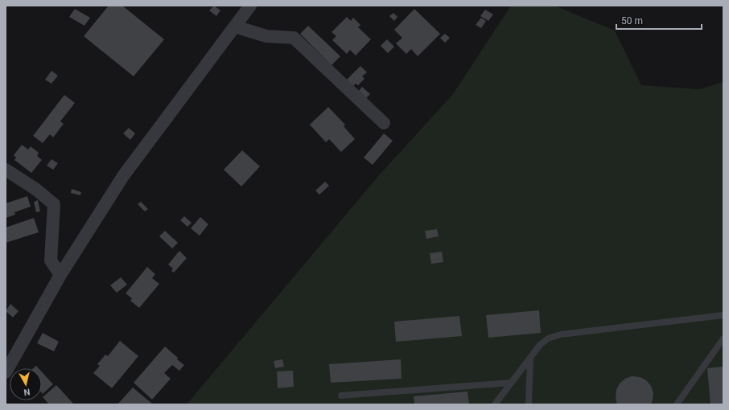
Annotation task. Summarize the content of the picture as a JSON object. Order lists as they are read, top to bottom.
{
  "scale_bar": "50 m",
  "north": "bottom"
}
